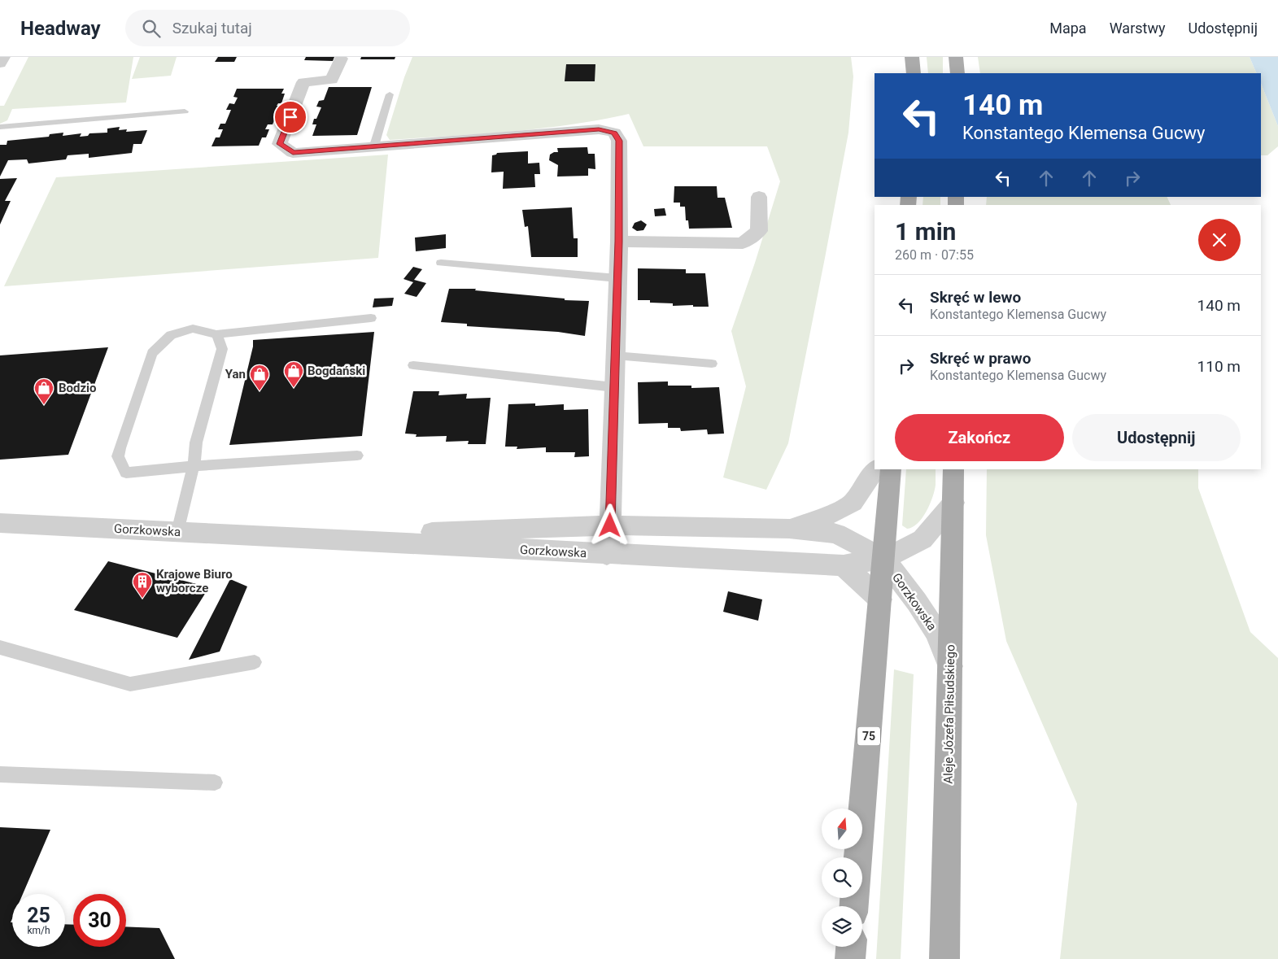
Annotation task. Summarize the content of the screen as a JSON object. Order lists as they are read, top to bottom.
{
  "streets": {
    "main road": ["Aleje Józefa Piłsudskiego", "75"],
    "street": ["Gorzkowska"]
  },
  "crossings": [
    ["Gorzkowska", "Aleje Józefa Piłsudskiego"],
    ["Gorzkowska", "75"]
  ],
  "places": {
    "shop": ["Bogdański", "Yan", "Bodzio"],
    "building": ["Krajowe Biuro wyborcze"]
  },
  "north": "top",
  "page": {
    "header": "Headway",
    "search": "Szukaj tutaj",
    "nav": ["Mapa", "Warstwy", "Udostępnij"],
    "turn": ["140 m", "Konstantego Klemensa Gucwy"],
    "heading": ["1 min", "260 m · 07:55"],
    "list": [
      {
        "name": "Skręć w lewo",
        "note": "Konstantego Klemensa Gucwy",
        "value": "140 m"
      },
      {
        "name": "Skręć w prawo",
        "note": "Konstantego Klemensa Gucwy",
        "value": "110 m"
      }
    ],
    "buttons": ["Zakończ", "Udostępnij"],
    "speed": "25 km/h",
    "limit": "30"
  }
}
